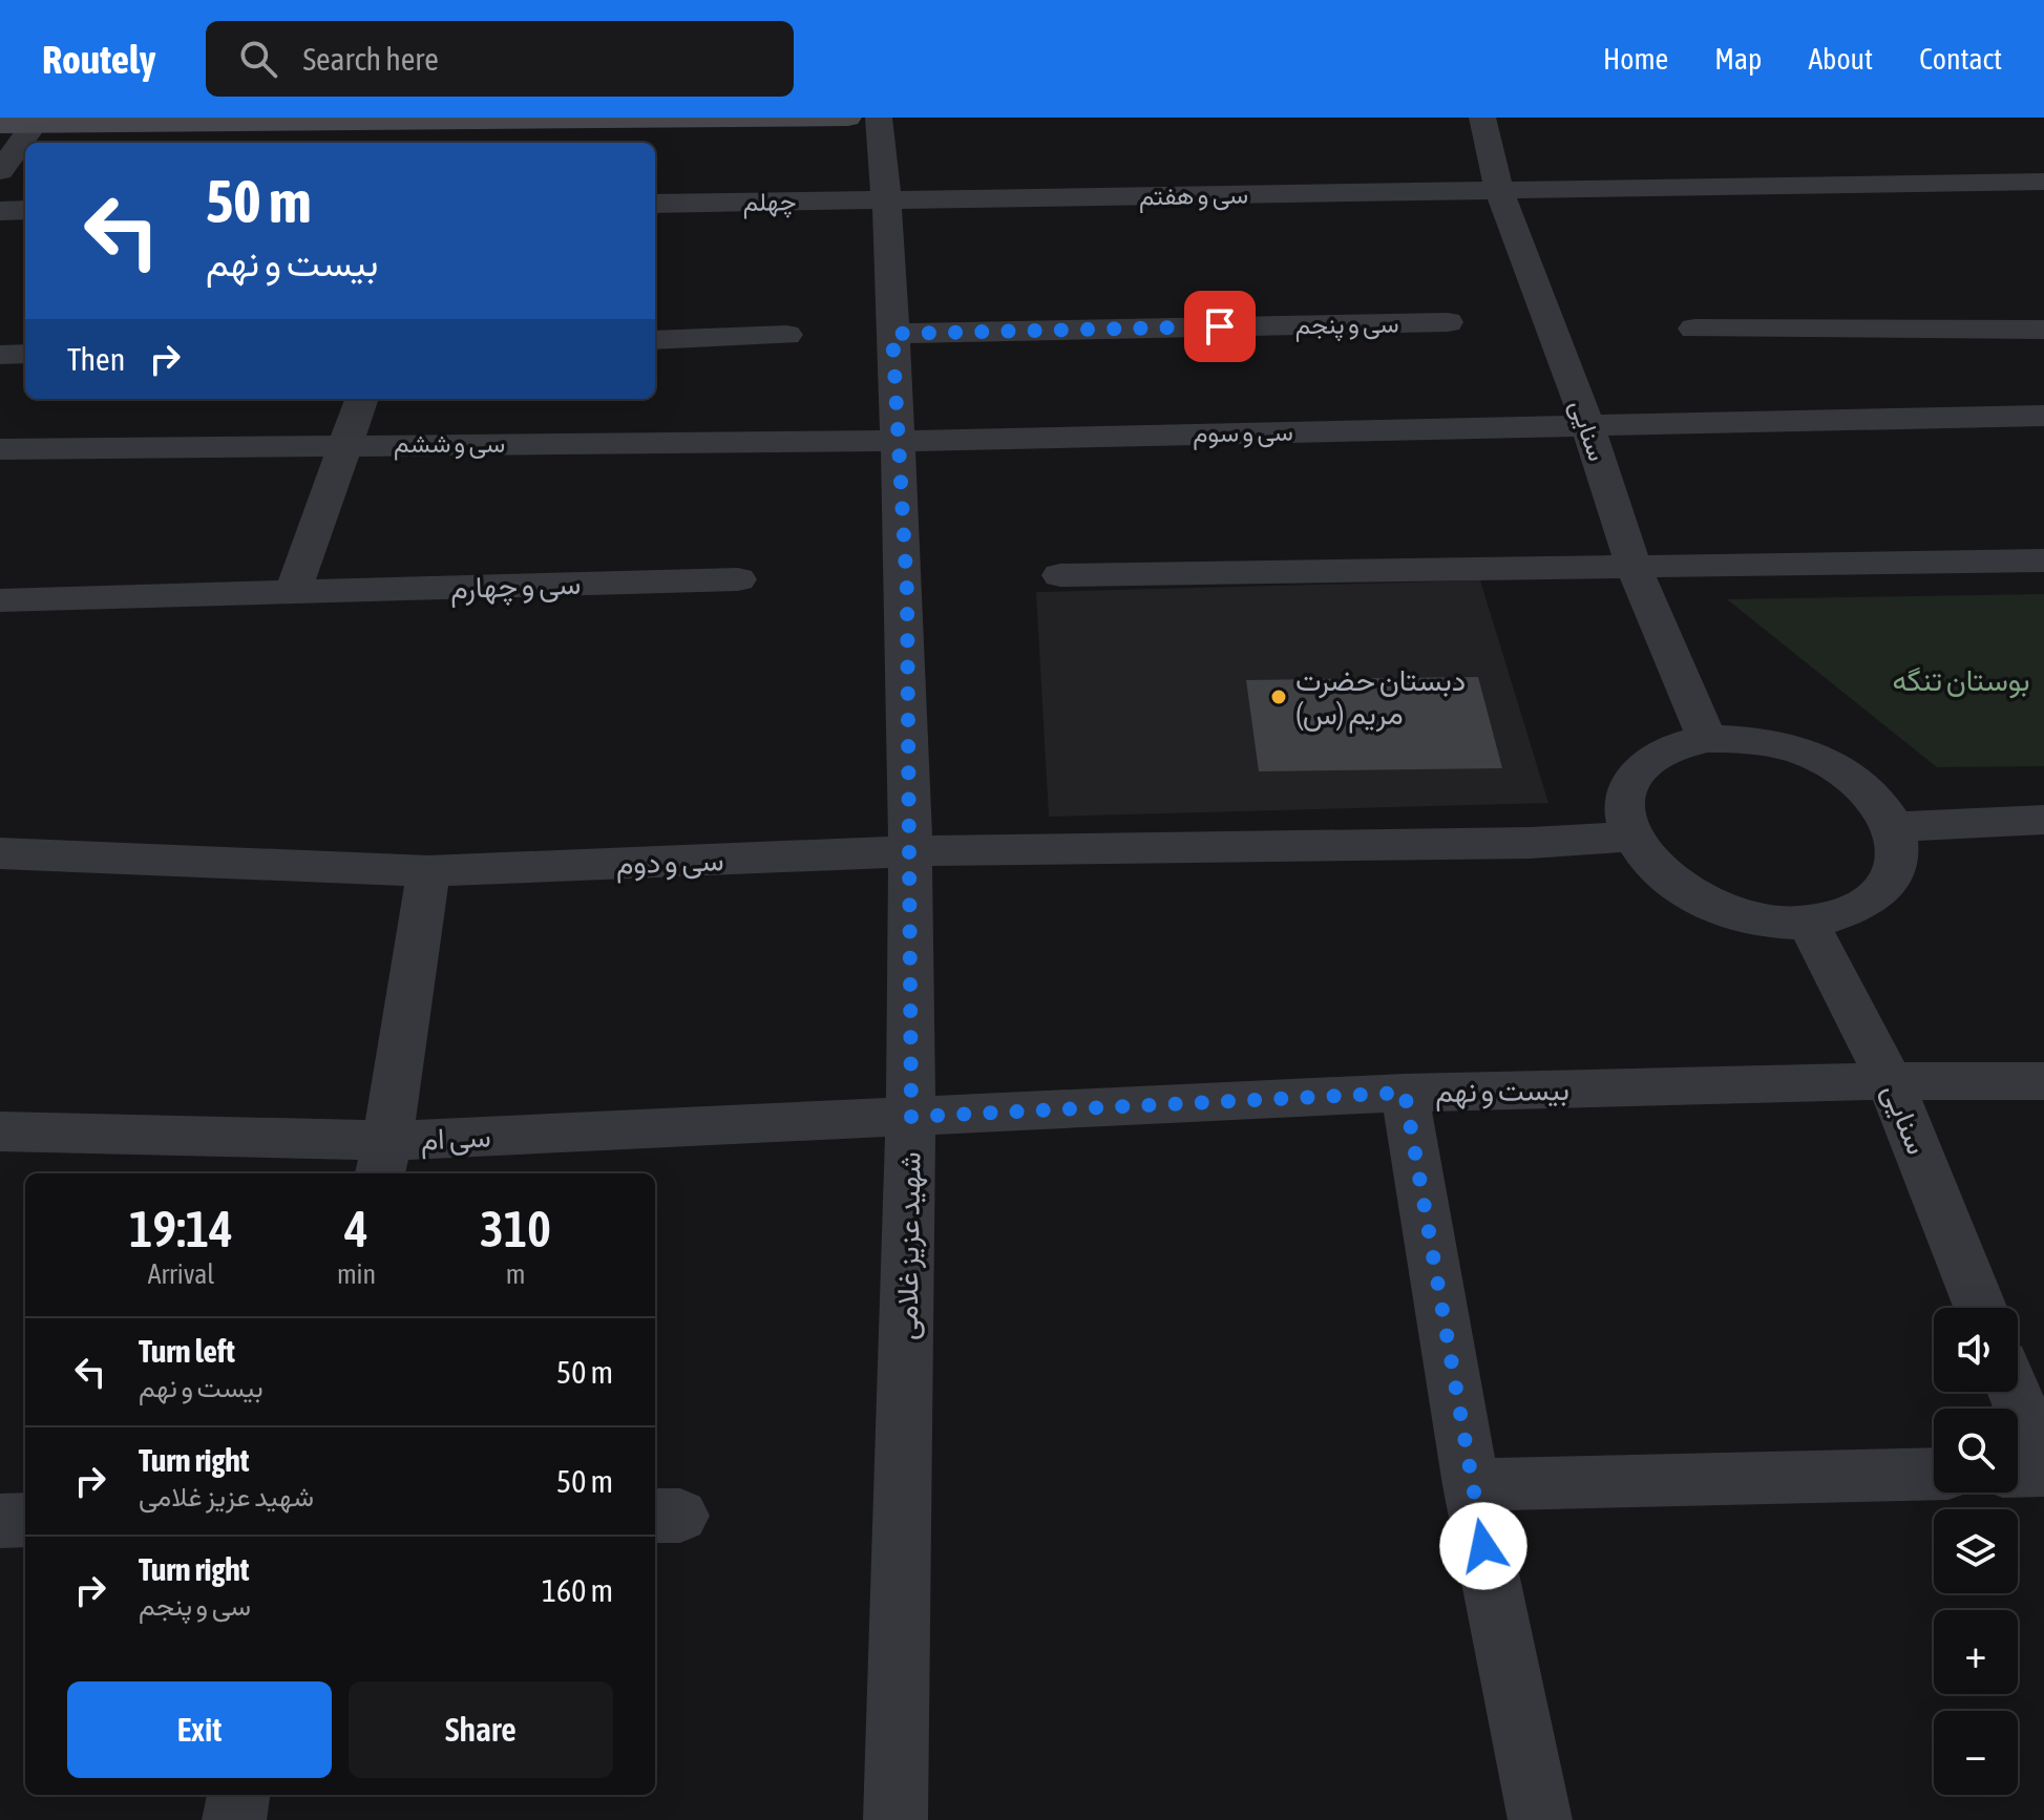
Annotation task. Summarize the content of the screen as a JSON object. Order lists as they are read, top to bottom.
{
  "streets": {
    "street": [
      "سی و هفتم",
      "چهلم",
      "سی و پنجم",
      "سنایی",
      "سی و سوم",
      "سی و ششم",
      "سی و چهارم",
      "سی و دوم",
      "بیست و نهم",
      "سی ام",
      "شهید عزیز غلامی"
    ]
  },
  "crossings": [
    ["سی و هفتم", "چهلم"],
    ["سی و هفتم", "سنایی"],
    ["سی و هفتم", "شهید عزیز غلامی"],
    ["چهلم", "شهید عزیز غلامی"],
    ["سی و پنجم", "شهید عزیز غلامی"],
    ["سنایی", "سی و سوم"],
    ["سنایی", "سی و دوم"],
    ["سنایی", "بیست و نهم"],
    ["سی و سوم", "سی و ششم"],
    ["سی و سوم", "شهید عزیز غلامی"],
    ["سی و ششم", "شهید عزیز غلامی"],
    ["سی و دوم", "شهید عزیز غلامی"],
    ["بیست و نهم", "سی ام"],
    ["بیست و نهم", "شهید عزیز غلامی"],
    ["سی ام", "شهید عزیز غلامی"]
  ],
  "parks": ["بوستان تنگه"],
  "places": ["دبستان حضرت مریم (س)"],
  "page": {
    "header": "Routely",
    "search": "Search here",
    "nav": [
      "Home",
      "Map",
      "About",
      "Contact"
    ],
    "turn": ["50 m", "بیست و نهم"],
    "then": "Then",
    "eta": [
      "19:14",
      "Arrival",
      "4",
      "min",
      "310",
      "m"
    ],
    "map_buttons": ["+", "−"],
    "list": [
      {
        "name": "Turn left",
        "note": "بیست و نهم",
        "value": "50 m"
      },
      {
        "name": "Turn right",
        "note": "شهید عزیز غلامی",
        "value": "50 m"
      },
      {
        "name": "Turn right",
        "note": "سی و پنجم",
        "value": "160 m"
      }
    ],
    "buttons": ["Exit", "Share"]
  }
}
